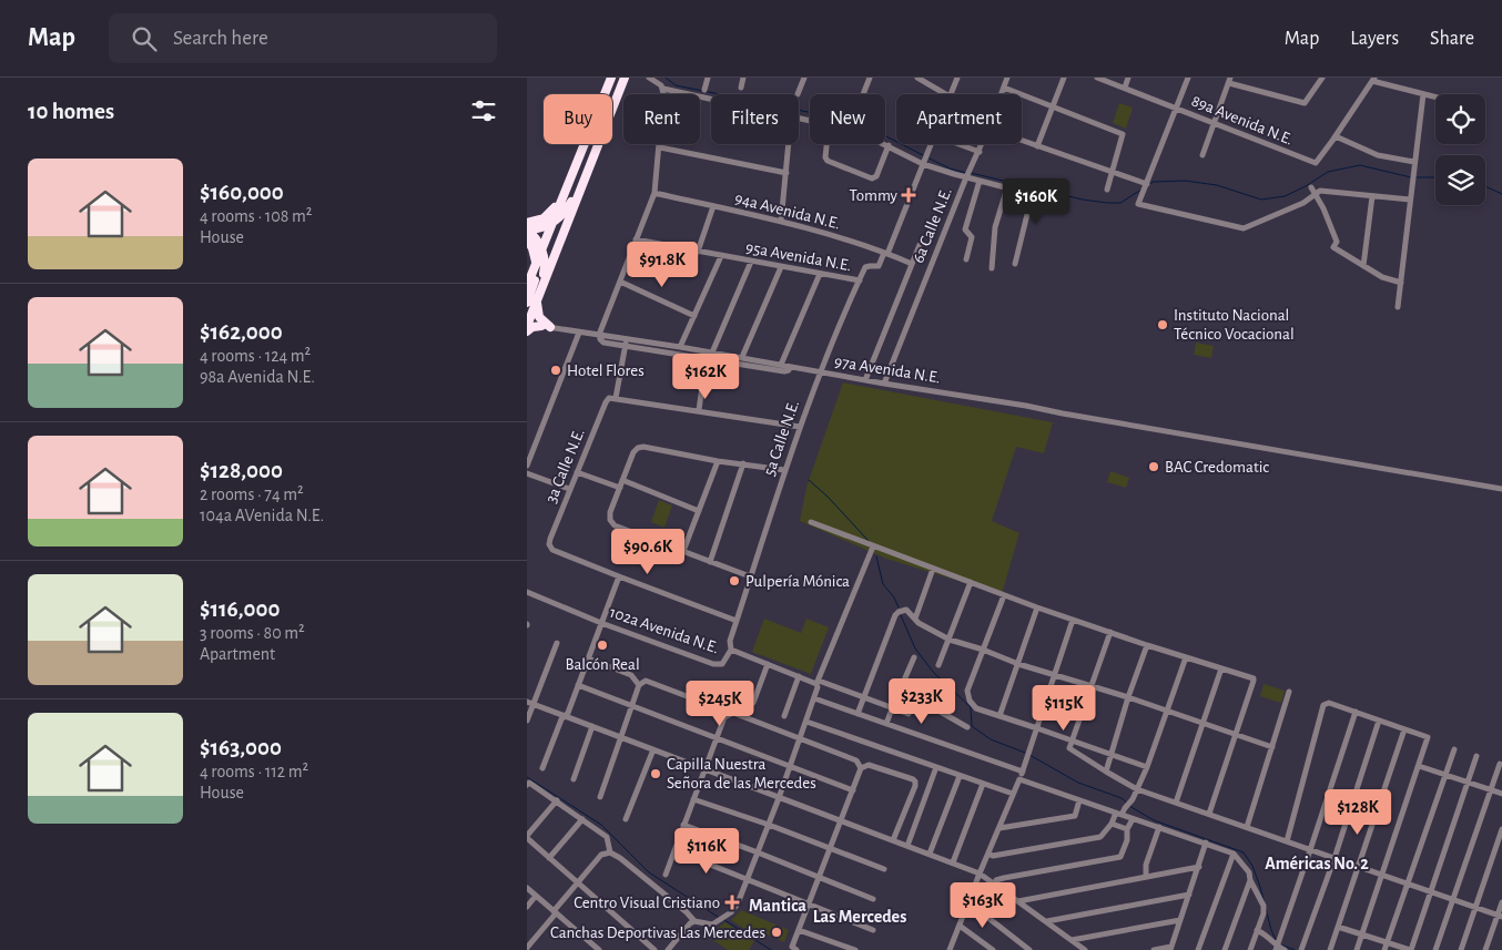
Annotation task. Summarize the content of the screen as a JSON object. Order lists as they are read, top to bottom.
{
  "streets": {
    "street": [
      "89a Avenida N.E.",
      "94a Avenida N.E.",
      "6a Calle N.E.",
      "95a Avenida N.E.",
      "97a Avenida N.E.",
      "5a Calle N.E.",
      "3a Calle N.E.",
      "102a Avenida N.E."
    ]
  },
  "crossings": [
    ["94a Avenida N.E.", "5a Calle N.E."],
    ["6a Calle N.E.", "97a Avenida N.E."],
    ["95a Avenida N.E.", "5a Calle N.E."],
    ["97a Avenida N.E.", "5a Calle N.E."],
    ["97a Avenida N.E.", "3a Calle N.E."],
    ["5a Calle N.E.", "102a Avenida N.E."]
  ],
  "districts": ["Américas No. 2", "Mantica", "Las Mercedes"],
  "places": {
    "health": ["Tommy", "Centro Visual Cristiano"],
    "other": [
      "Instituto Nacional Técnico Vocacional",
      "Hotel Flores",
      "BAC Credomatic",
      "Pulpería Mónica",
      "Balcón Real",
      "Capilla Nuestra Señora de las Mercedes",
      "Canchas Deportivas Las Mercedes"
    ]
  },
  "page": {
    "header": "Map",
    "search": "Search here",
    "nav": ["Map", "Layers", "Share"],
    "heading": "10 homes",
    "chip": [
      "Buy",
      "Rent",
      "Filters",
      "New",
      "Apartment"
    ],
    "list": [
      {
        "name": "$160,000",
        "note": "4 rooms · 108 m² · House"
      },
      {
        "name": "$162,000",
        "note": "4 rooms · 124 m² · 98a Avenida N.E."
      },
      {
        "name": "$128,000",
        "note": "2 rooms · 74 m² · 104a AVenida N.E."
      },
      {
        "name": "$116,000",
        "note": "3 rooms · 80 m² · Apartment"
      },
      {
        "name": "$163,000",
        "note": "4 rooms · 112 m² · House"
      }
    ],
    "price": [
      "$160K",
      "$91.8K",
      "$162K",
      "$90.6K",
      "$233K",
      "$245K",
      "$115K",
      "$128K",
      "$116K",
      "$163K"
    ]
  }
}
